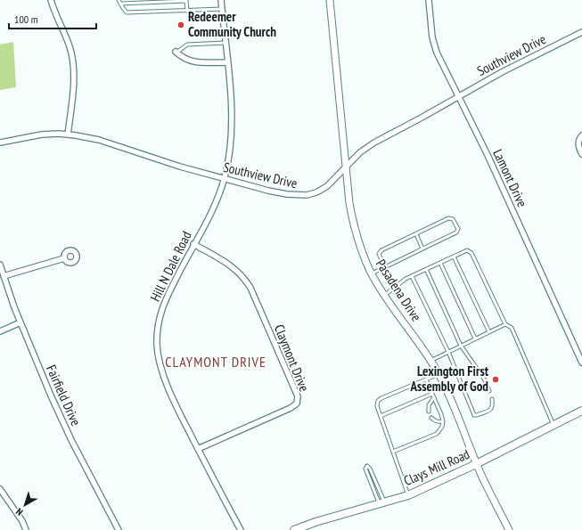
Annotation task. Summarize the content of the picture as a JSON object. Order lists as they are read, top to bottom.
{
  "streets": {
    "main road": ["Clays Mill Road"],
    "street": [
      "Southview Drive",
      "Lamont Drive",
      "Hill N Dale Road",
      "Pasadena Drive",
      "Claymont Drive",
      "Fairfield Drive"
    ]
  },
  "crossings": [
    ["Southview Drive", "Lamont Drive"],
    ["Southview Drive", "Hill N Dale Road"],
    ["Southview Drive", "Pasadena Drive"],
    ["Hill N Dale Road", "Claymont Drive"],
    ["Pasadena Drive", "Clays Mill Road"]
  ],
  "districts": ["CLAYMONT DRIVE"],
  "places": ["Redeemer Community Church", "Lexington First Assembly of God"],
  "scale_bar": "100 m",
  "north": "bottom left"
}
